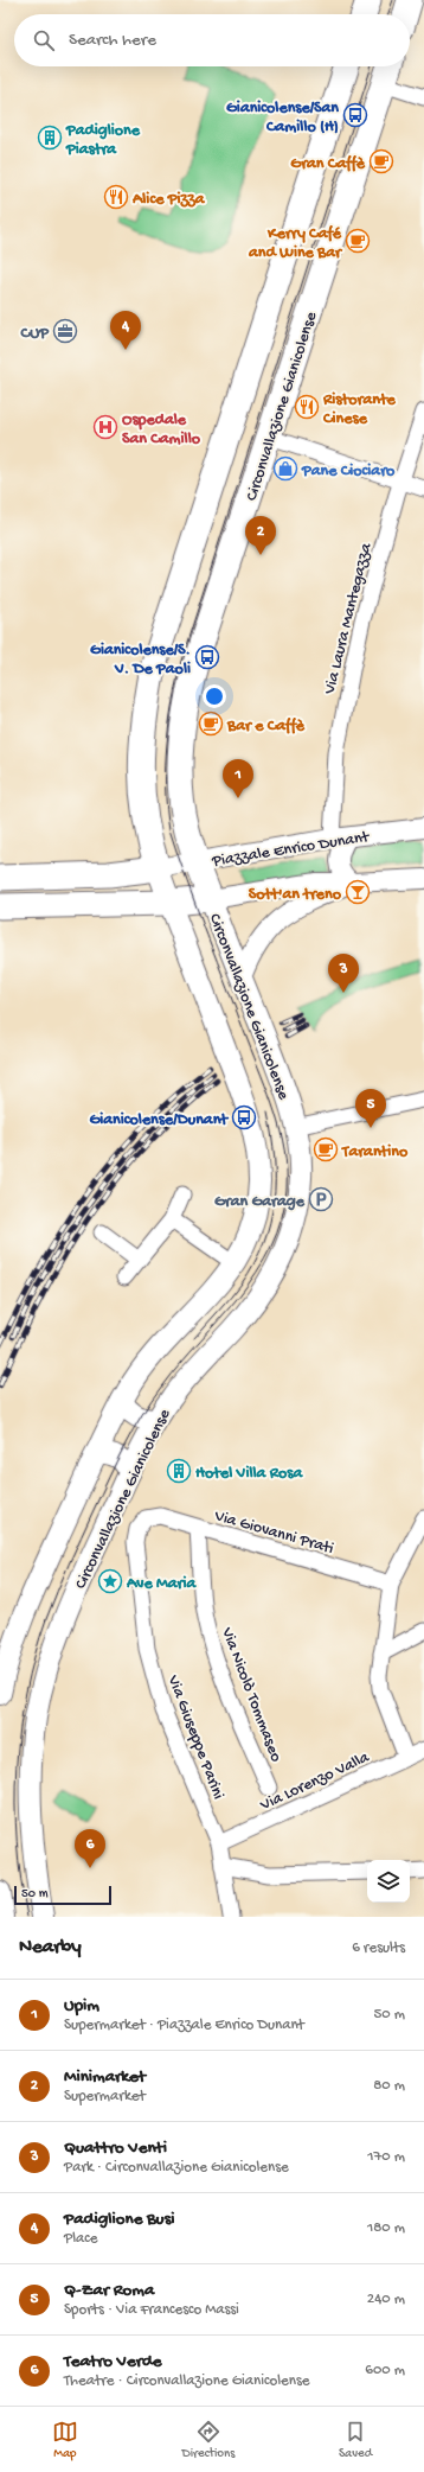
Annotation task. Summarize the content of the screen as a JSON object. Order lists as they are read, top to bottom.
{
  "streets": {
    "main road": ["Circonvallazione Gianicolense"],
    "street": [
      "Via Laura Mantegazza",
      "Piazzale Enrico Dunant",
      "Via Giovanni Prati",
      "Via Nicolò Tommaseo",
      "Via Giuseppe Parini",
      "Via Lorenzo Valla"
    ]
  },
  "crossings": [
    ["Circonvallazione Gianicolense", "Piazzale Enrico Dunant"],
    ["Via Laura Mantegazza", "Piazzale Enrico Dunant"],
    ["Via Giovanni Prati", "Via Nicolò Tommaseo"],
    ["Via Giovanni Prati", "Via Giuseppe Parini"],
    ["Via Giuseppe Parini", "Via Lorenzo Valla"]
  ],
  "places": {
    "bus stop": ["Gianicolense/San Camillo (H)", "Gianicolense/S. V. De Paoli", "Gianicolense/Dunant"],
    "building": ["Padiglione Piastra", "Hotel Villa Rosa"],
    "cafe": [
      "Gran Caffè",
      "Kerry Café and Wine Bar",
      "Bar e Caffè",
      "Tarantino"
    ],
    "restaurant": ["Alice Pizza", "Ristorante Cinese"],
    "office": ["CUP"],
    "hospital": ["Ospedale San Camillo"],
    "shop": ["Pane Ciociaro"],
    "bar": ["Sott'an treno"],
    "parking": ["Gran Garage"],
    "place": ["Ave Maria"]
  },
  "scale_bar": "50 m",
  "page": {
    "search": "Search here",
    "pins": [
      "4",
      "2",
      "1",
      "3",
      "5",
      "6"
    ],
    "scale": "50 m",
    "heading": ["Nearby", "6 results"],
    "list": [
      {
        "mark": "1",
        "name": "Upim",
        "note": "Supermarket · Piazzale Enrico Dunant",
        "value": "50 m"
      },
      {
        "mark": "2",
        "name": "Minimarket",
        "note": "Supermarket",
        "value": "80 m"
      },
      {
        "mark": "3",
        "name": "Quattro Venti",
        "note": "Park · Circonvallazione Gianicolense",
        "value": "170 m"
      },
      {
        "mark": "4",
        "name": "Padiglione Busi",
        "note": "Place",
        "value": "180 m"
      },
      {
        "mark": "5",
        "name": "Q-Zar Roma",
        "note": "Sports · Via Francesco Massi",
        "value": "240 m"
      },
      {
        "mark": "6",
        "name": "Teatro Verde",
        "note": "Theatre · Circonvallazione Gianicolense",
        "value": "600 m"
      }
    ],
    "nav": ["Map", "Directions", "Saved"]
  }
}
